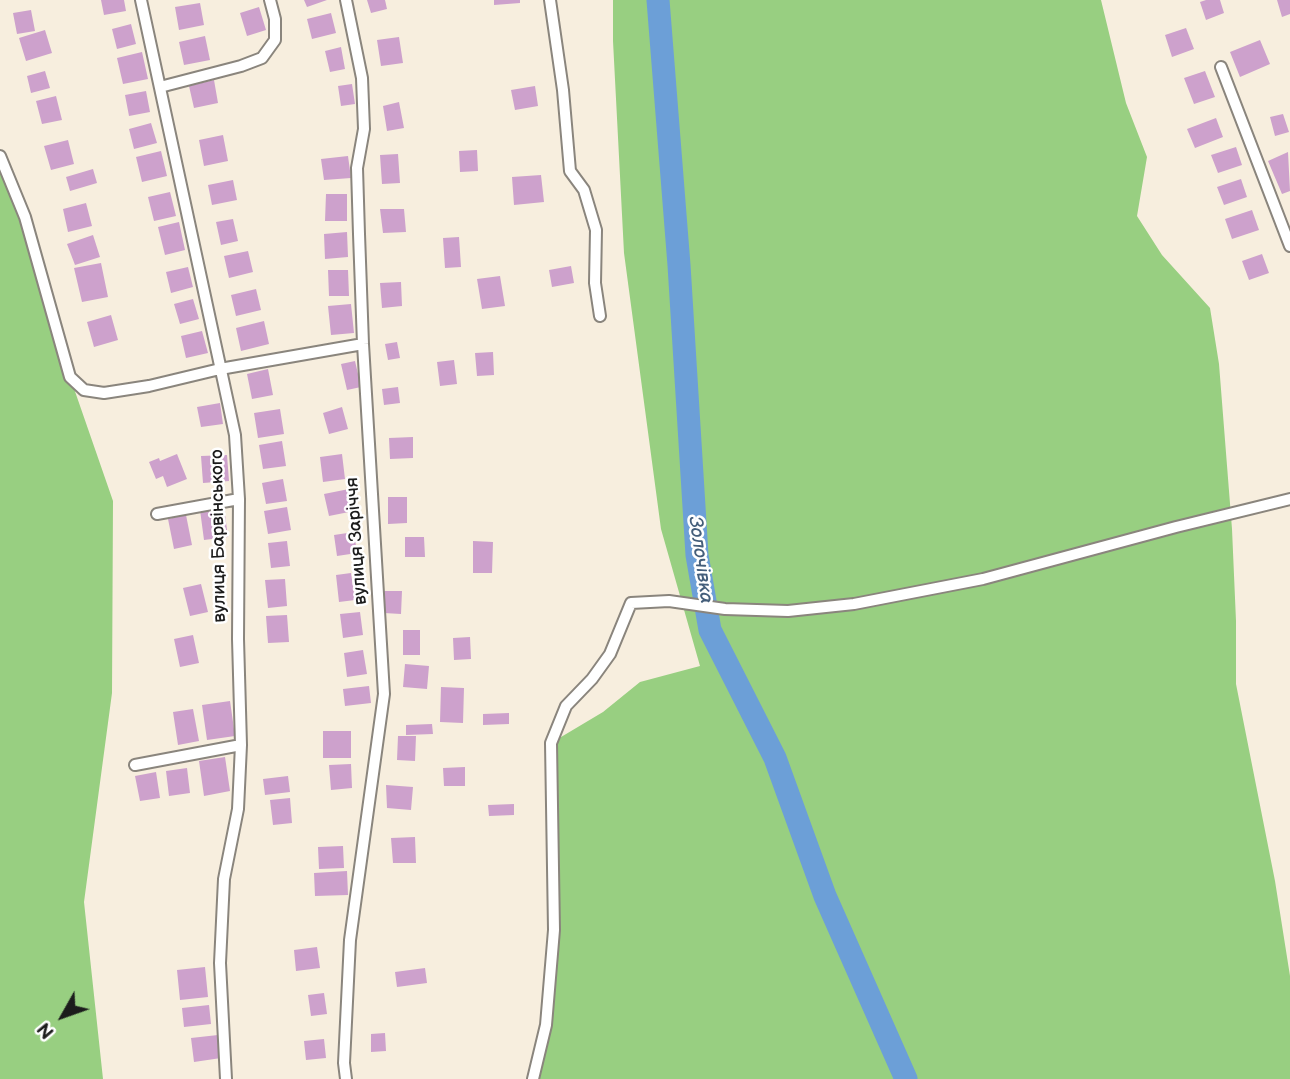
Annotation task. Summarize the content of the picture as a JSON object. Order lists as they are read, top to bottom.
{
  "streets": {
    "street": ["вулиця Барвінського", "вулиця Заріччя"]
  },
  "water": ["Золочівка"],
  "north": "bottom left"
}
